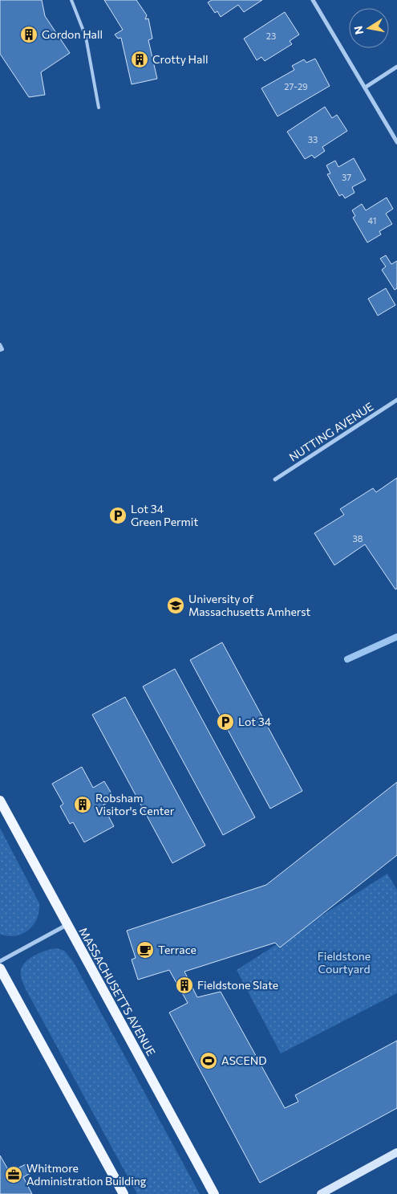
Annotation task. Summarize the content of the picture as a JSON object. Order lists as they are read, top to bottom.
{
  "streets": {
    "main road": ["MASSACHUSETTS AVENUE"],
    "street": ["NUTTING AVENUE"]
  },
  "parks": ["Fieldstone Courtyard"],
  "places": {
    "building": [
      "Gordon Hall",
      "Crotty Hall",
      "Robsham Visitor's Center",
      "Fieldstone Slate"
    ],
    "parking": ["Lot 34 Green Permit", "Lot 34"],
    "school or university": ["University of Massachusetts Amherst"],
    "cafe": ["Terrace"],
    "sports": ["ASCEND"],
    "office": ["Whitmore Administration Building"]
  },
  "house_numbers": [
    "23",
    "27-29",
    "33",
    "37",
    "41",
    "38"
  ],
  "north": "left"
}
